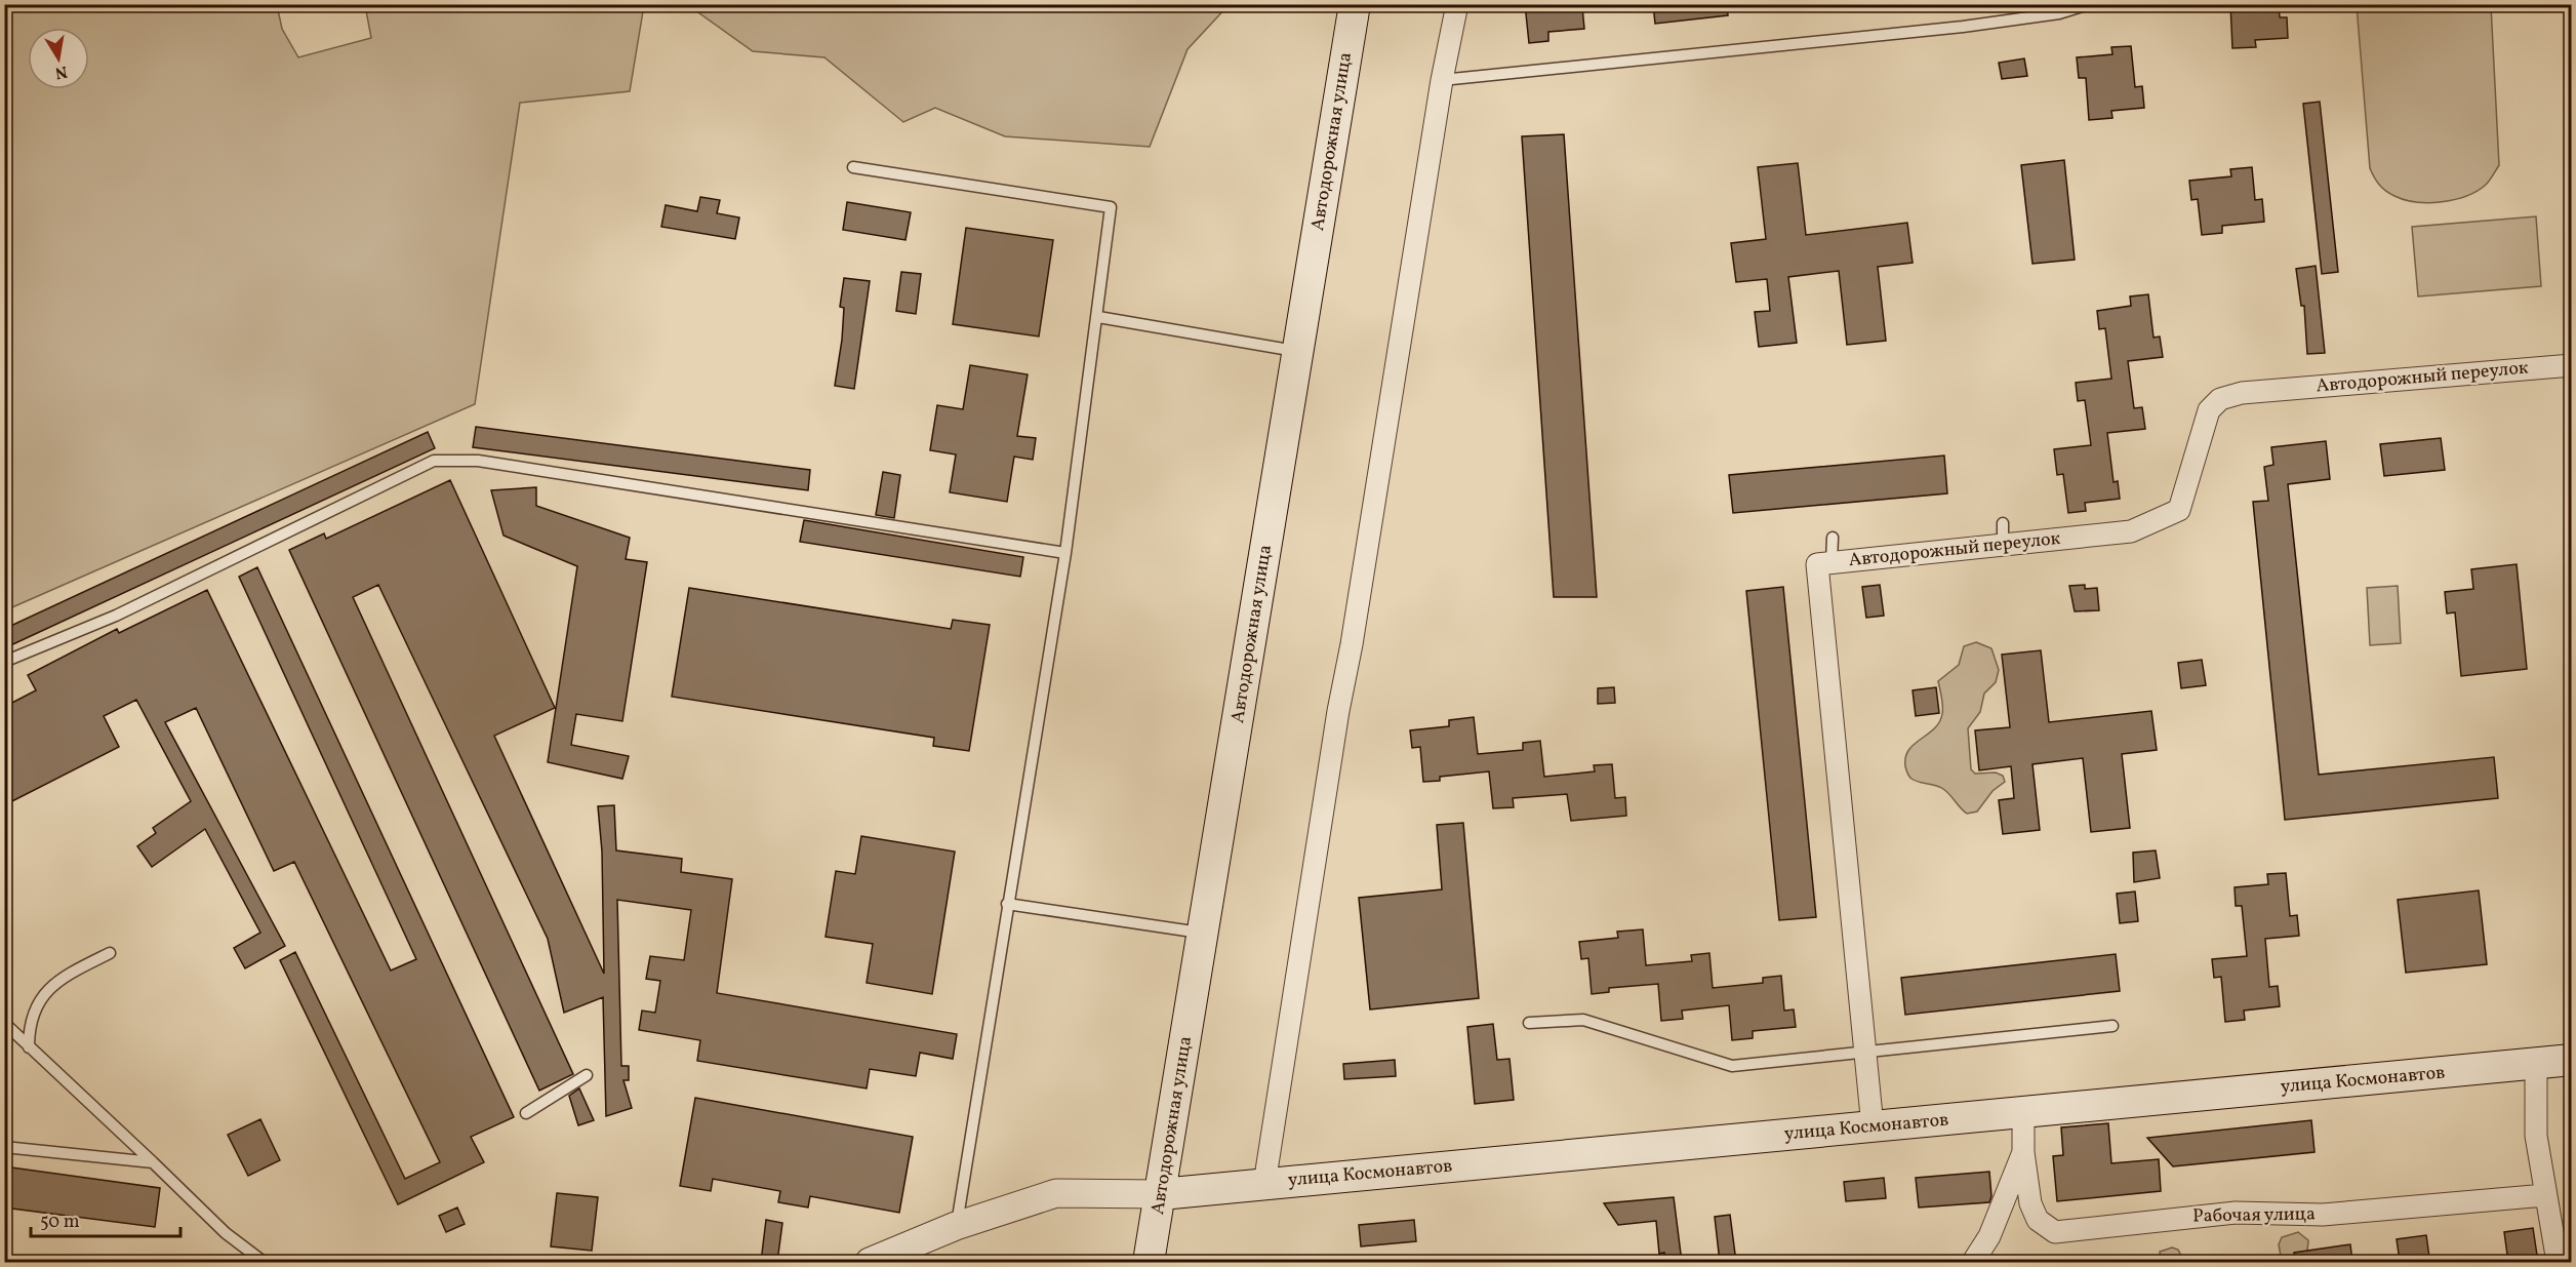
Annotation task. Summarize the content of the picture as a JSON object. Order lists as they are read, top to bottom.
{
  "streets": {
    "main road": ["Автодорожная улица", "улица Космонавтов"],
    "street": ["Автодорожный переулок", "Рабочая улица"]
  },
  "crossings": [
    ["Автодорожная улица", "улица Космонавтов"],
    ["Автодорожный переулок", "улица Космонавтов"]
  ],
  "scale_bar": "50 m",
  "north": "bottom"
}
